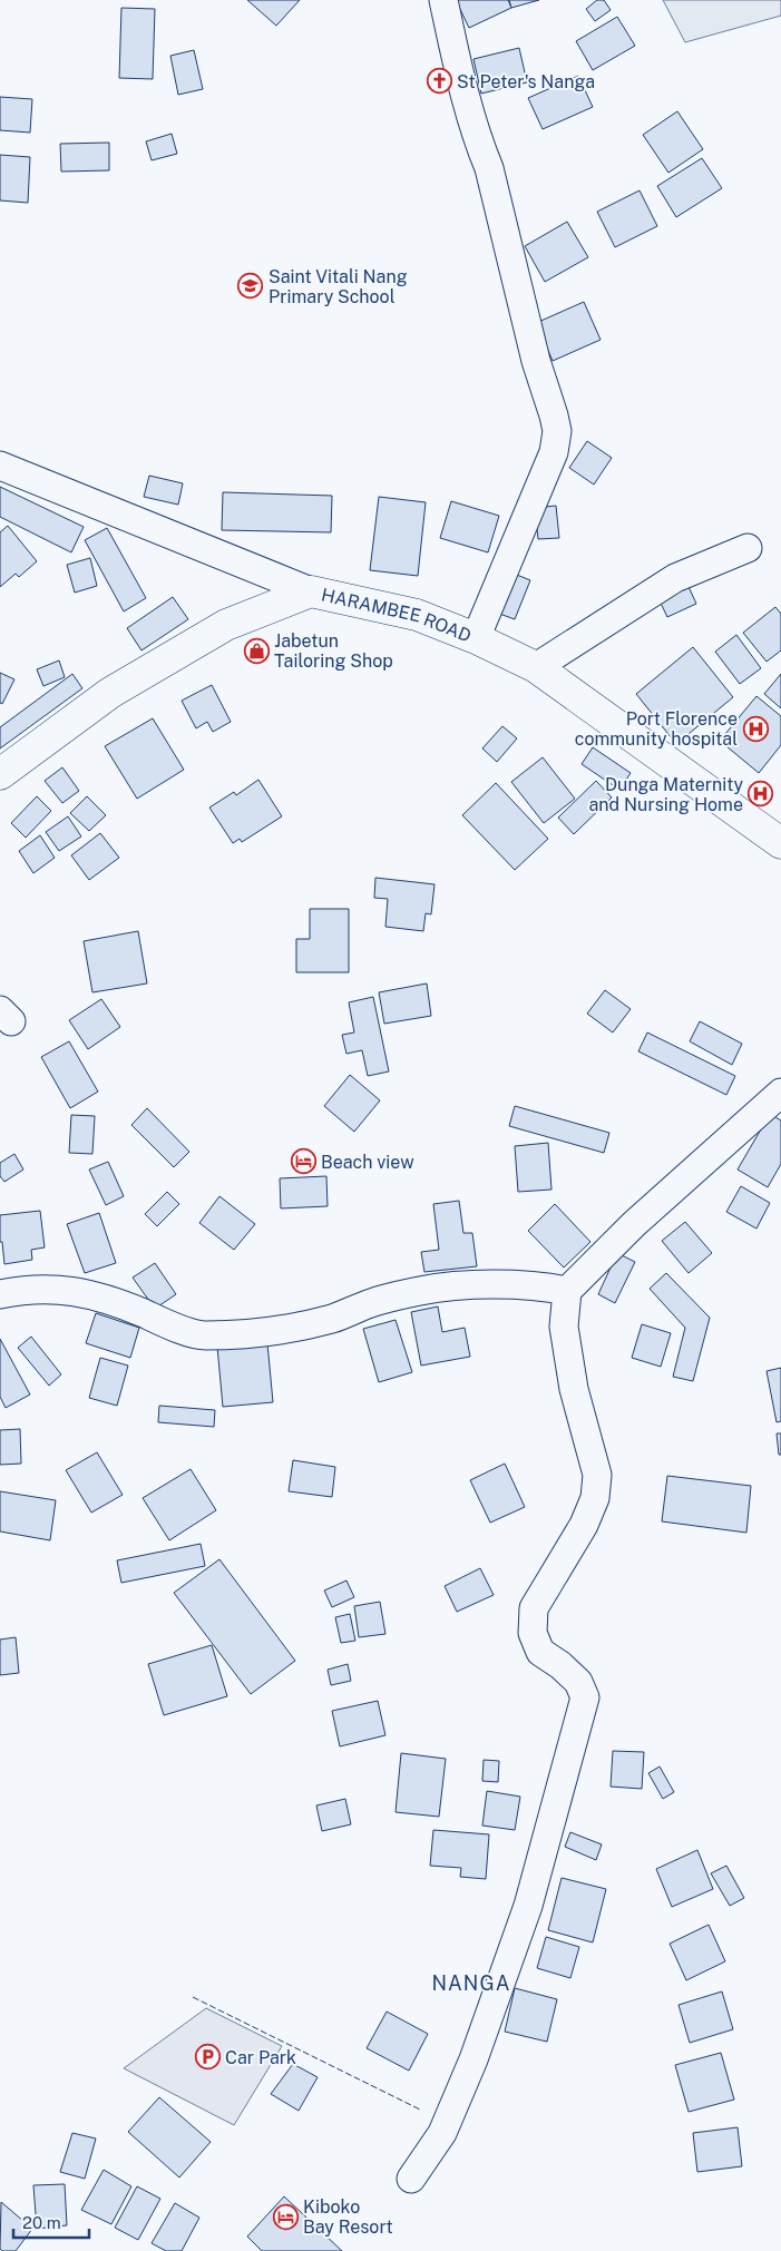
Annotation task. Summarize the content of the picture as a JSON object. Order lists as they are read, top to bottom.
{
  "streets": {
    "main road": ["HARAMBEE ROAD"]
  },
  "districts": ["NANGA"],
  "places": {
    "church": ["St Peter's Nanga"],
    "school or university": ["Saint Vitali Nang Primary School"],
    "shop": ["Jabetun Tailoring Shop"],
    "hospital": ["Port Florence community hospital", "Dunga Maternity and Nursing Home"],
    "hotel": ["Beach view", "Kiboko Bay Resort"],
    "parking": ["Car Park"]
  },
  "scale_bar": "20 m"
}
